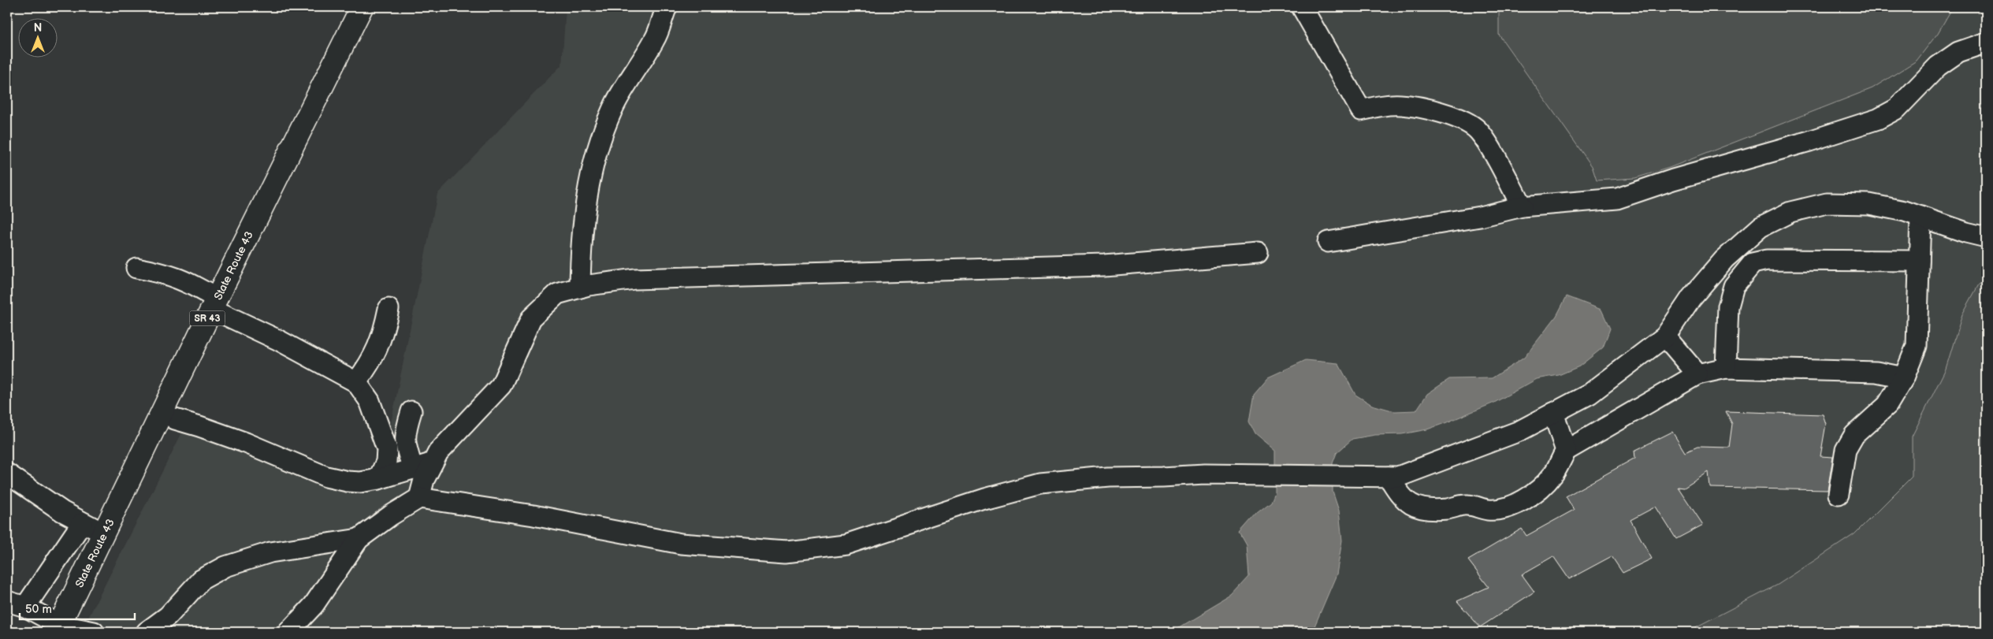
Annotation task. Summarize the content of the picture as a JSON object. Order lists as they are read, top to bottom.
{
  "streets": {
    "main road": ["State Route 43", "SR 43"]
  },
  "scale_bar": "50 m",
  "north": "top"
}
